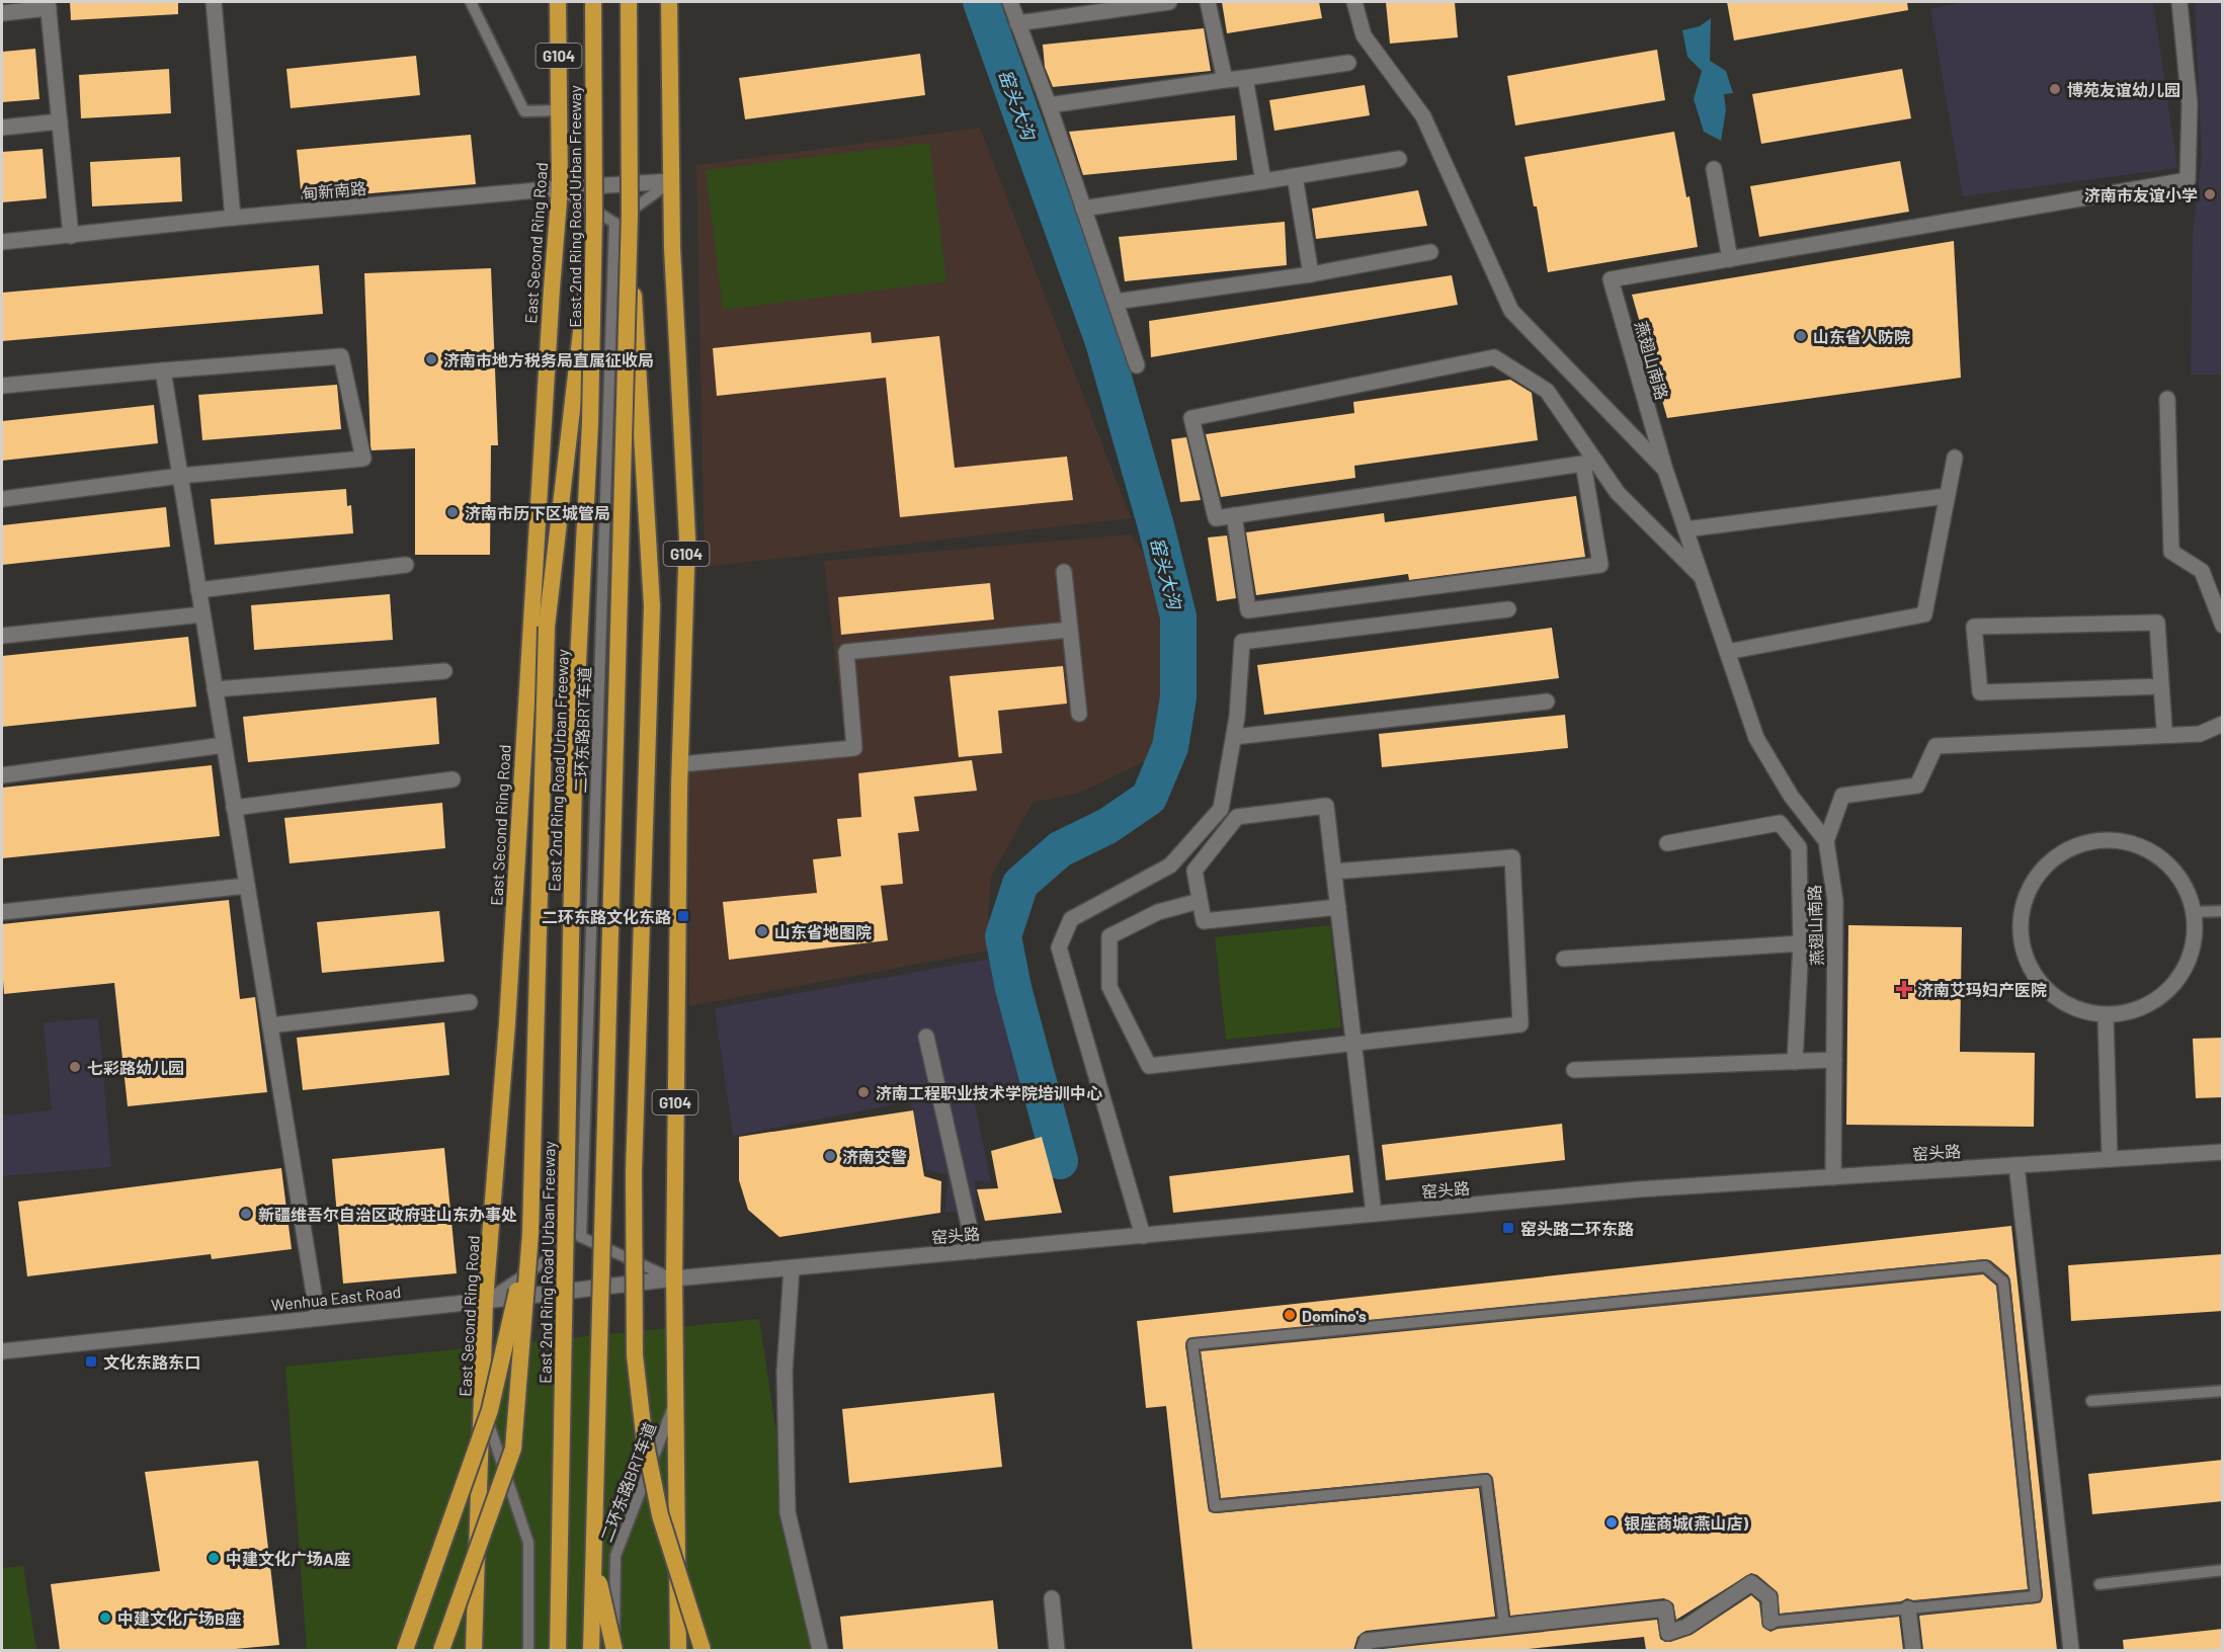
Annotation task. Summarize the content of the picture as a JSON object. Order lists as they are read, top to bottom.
{
  "streets": {
    "highway": ["G104", "East 2nd Ring Road Urban Freeway", "East Second Ring Road"],
    "street": [
      "甸新南路",
      "燕翅山南路",
      "窑头路",
      "Wenhua East Road"
    ],
    "lane": ["二环东路BRT车道"]
  },
  "crossings": [
    ["G104", "甸新南路"],
    ["G104", "二环东路BRT车道"],
    ["G104", "窑头路"],
    ["G104", "Wenhua East Road"],
    ["甸新南路", "East Second Ring Road"],
    ["East Second Ring Road", "Wenhua East Road"],
    ["燕翅山南路", "窑头路"],
    ["窑头路", "Wenhua East Road"]
  ],
  "water": ["窑头大沟"],
  "places": {
    "other": [
      "博苑友谊幼儿园",
      "济南市友谊小学",
      "山东省人防院",
      "济南市地方税务局直属征收局",
      "济南市历下区城管局",
      "山东省地图院",
      "七彩路幼儿园",
      "济南工程职业技术学院培训中心",
      "济南交警",
      "新疆维吾尔自治区政府驻山东办事处",
      "Domino's",
      "银座商城(燕山店)",
      "中建文化广场A座",
      "中建文化广场B座"
    ],
    "transit": ["二环东路文化东路", "窑头路二环东路", "文化东路东口"],
    "health": ["济南艾玛妇产医院"]
  }
}
